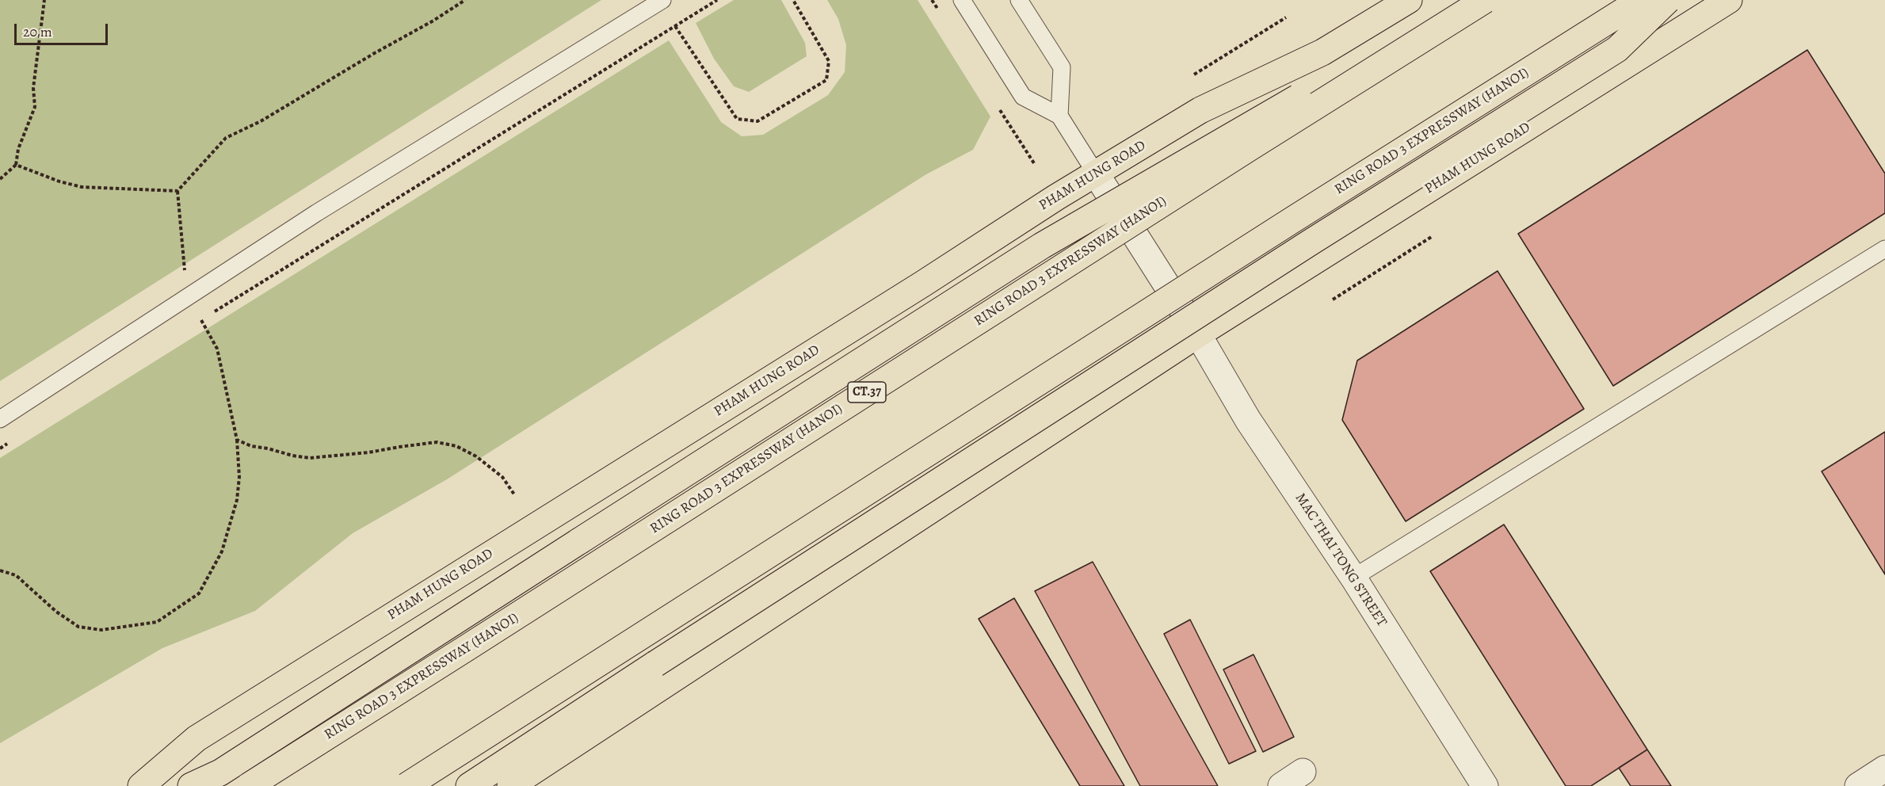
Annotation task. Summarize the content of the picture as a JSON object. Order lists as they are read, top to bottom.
{
  "streets": {
    "main road": ["RING ROAD 3 EXPRESSWAY (HANOI)", "PHAM HUNG ROAD", "CT.37"],
    "street": ["MAC THAI TONG STREET"]
  },
  "crossings": [
    ["PHAM HUNG ROAD", "MAC THAI TONG STREET"]
  ],
  "scale_bar": "20 m"
}
